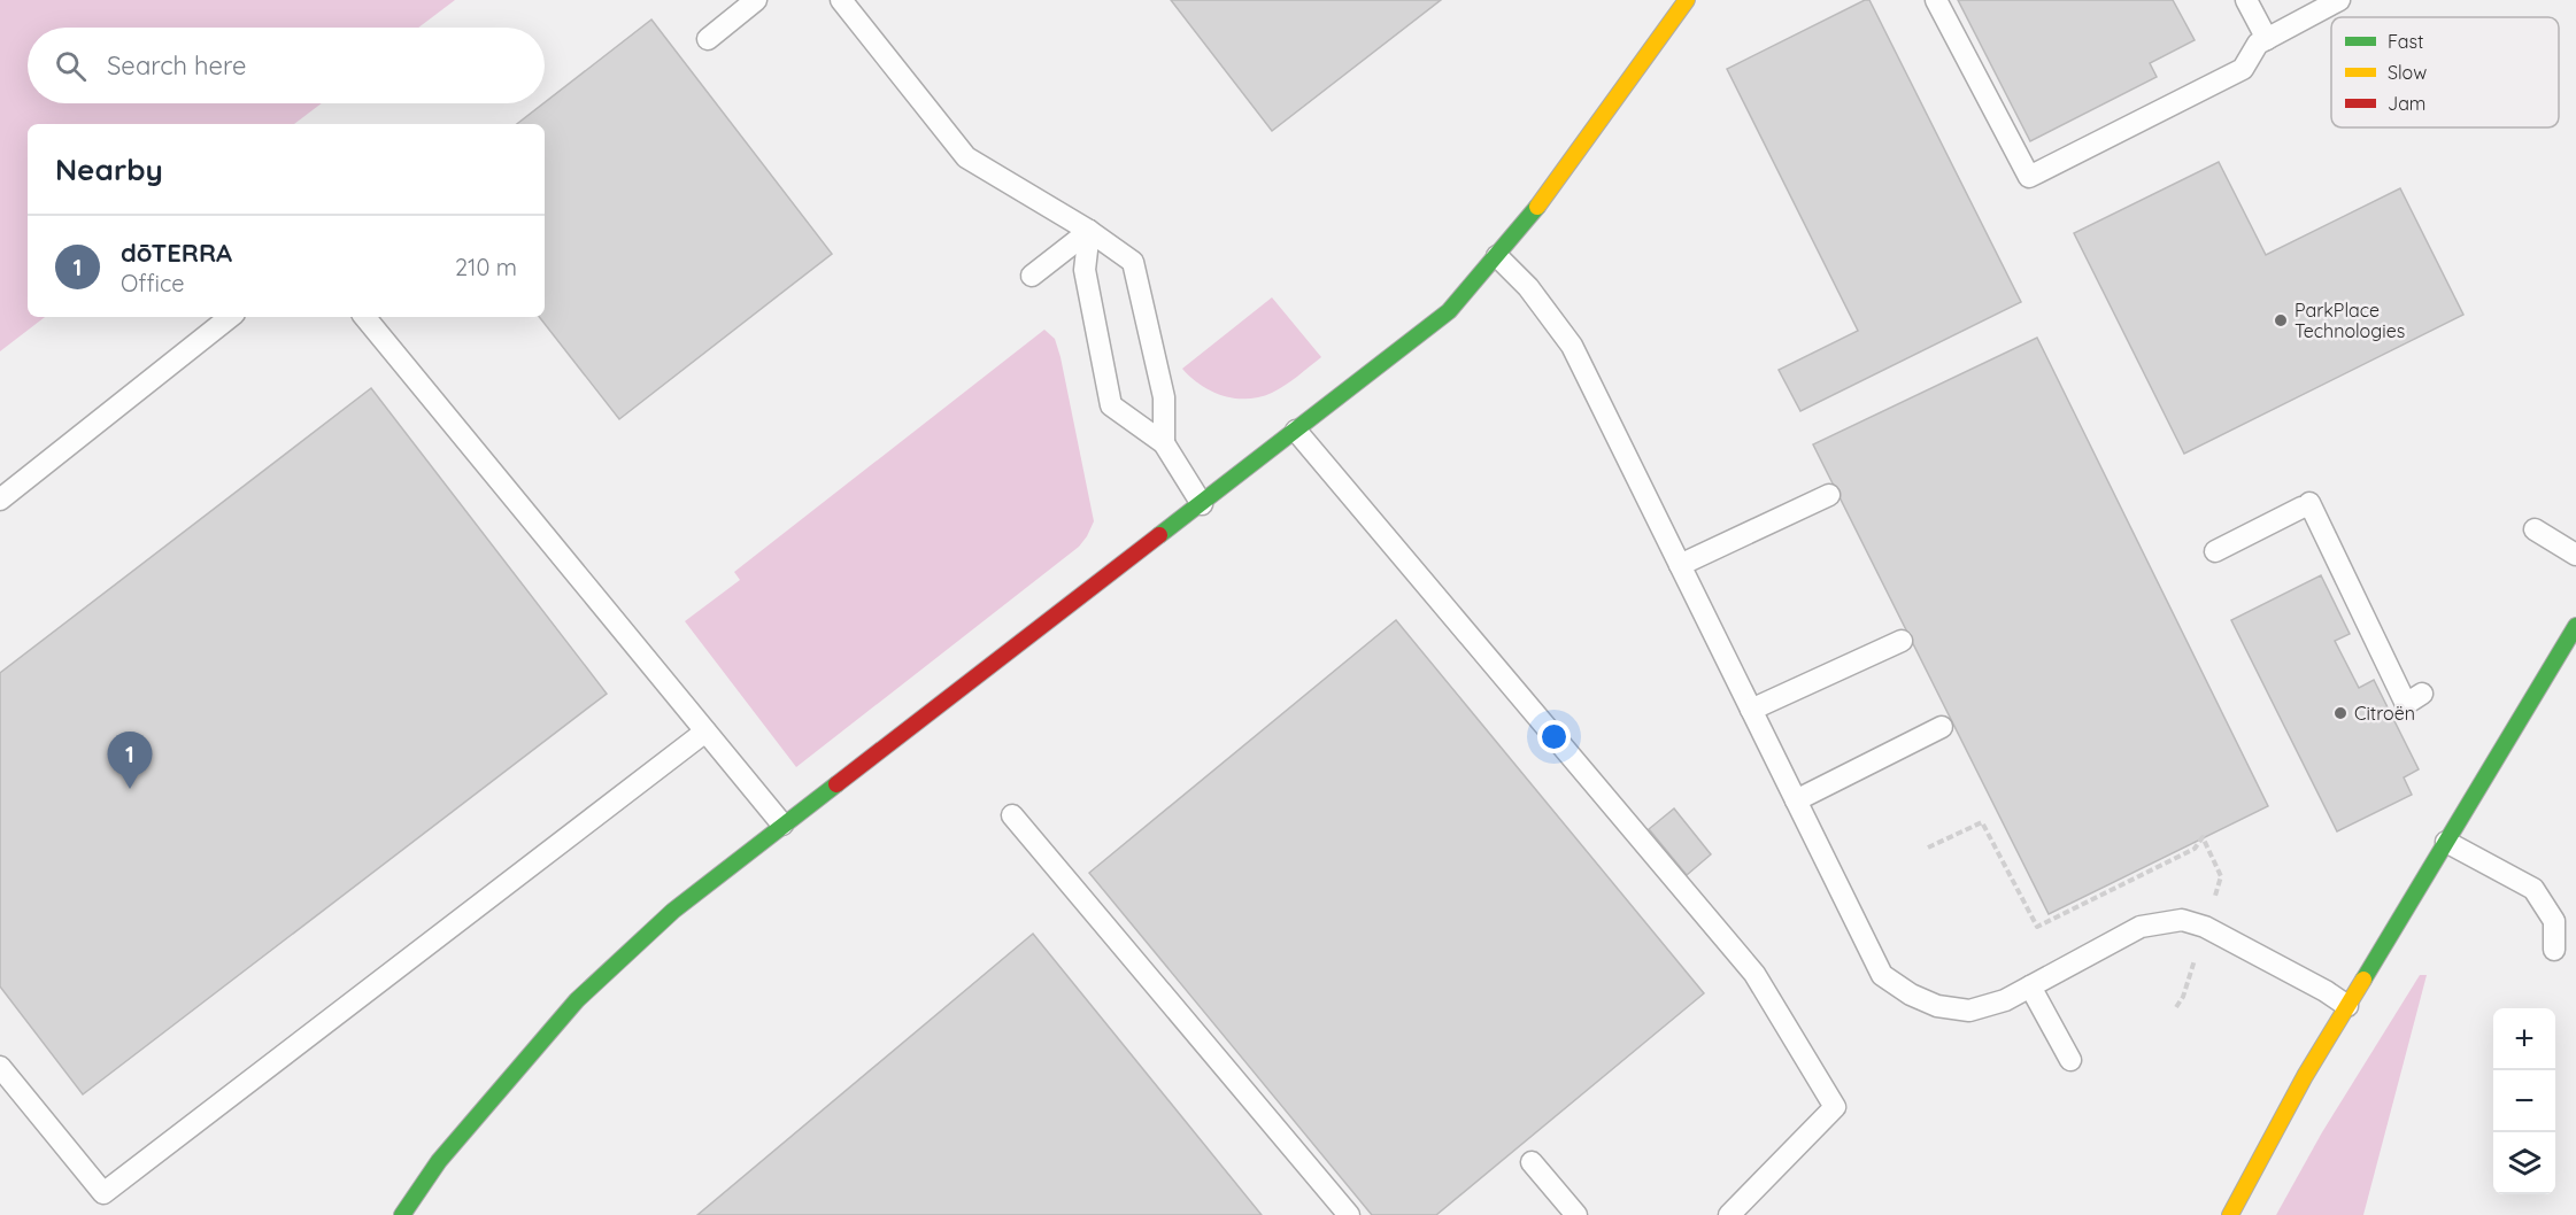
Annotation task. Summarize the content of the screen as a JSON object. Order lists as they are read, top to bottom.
{
  "places": ["ParkPlace Technologies", "Citroën"],
  "legend": ["Fast", "Slow", "Jam"],
  "page": {
    "search": "Search here",
    "heading": "Nearby",
    "list": [
      {
        "mark": "1",
        "name": "dōTERRA",
        "note": "Office",
        "value": "210 m"
      }
    ],
    "pins": "1",
    "map_buttons": ["+", "−"]
  }
}
